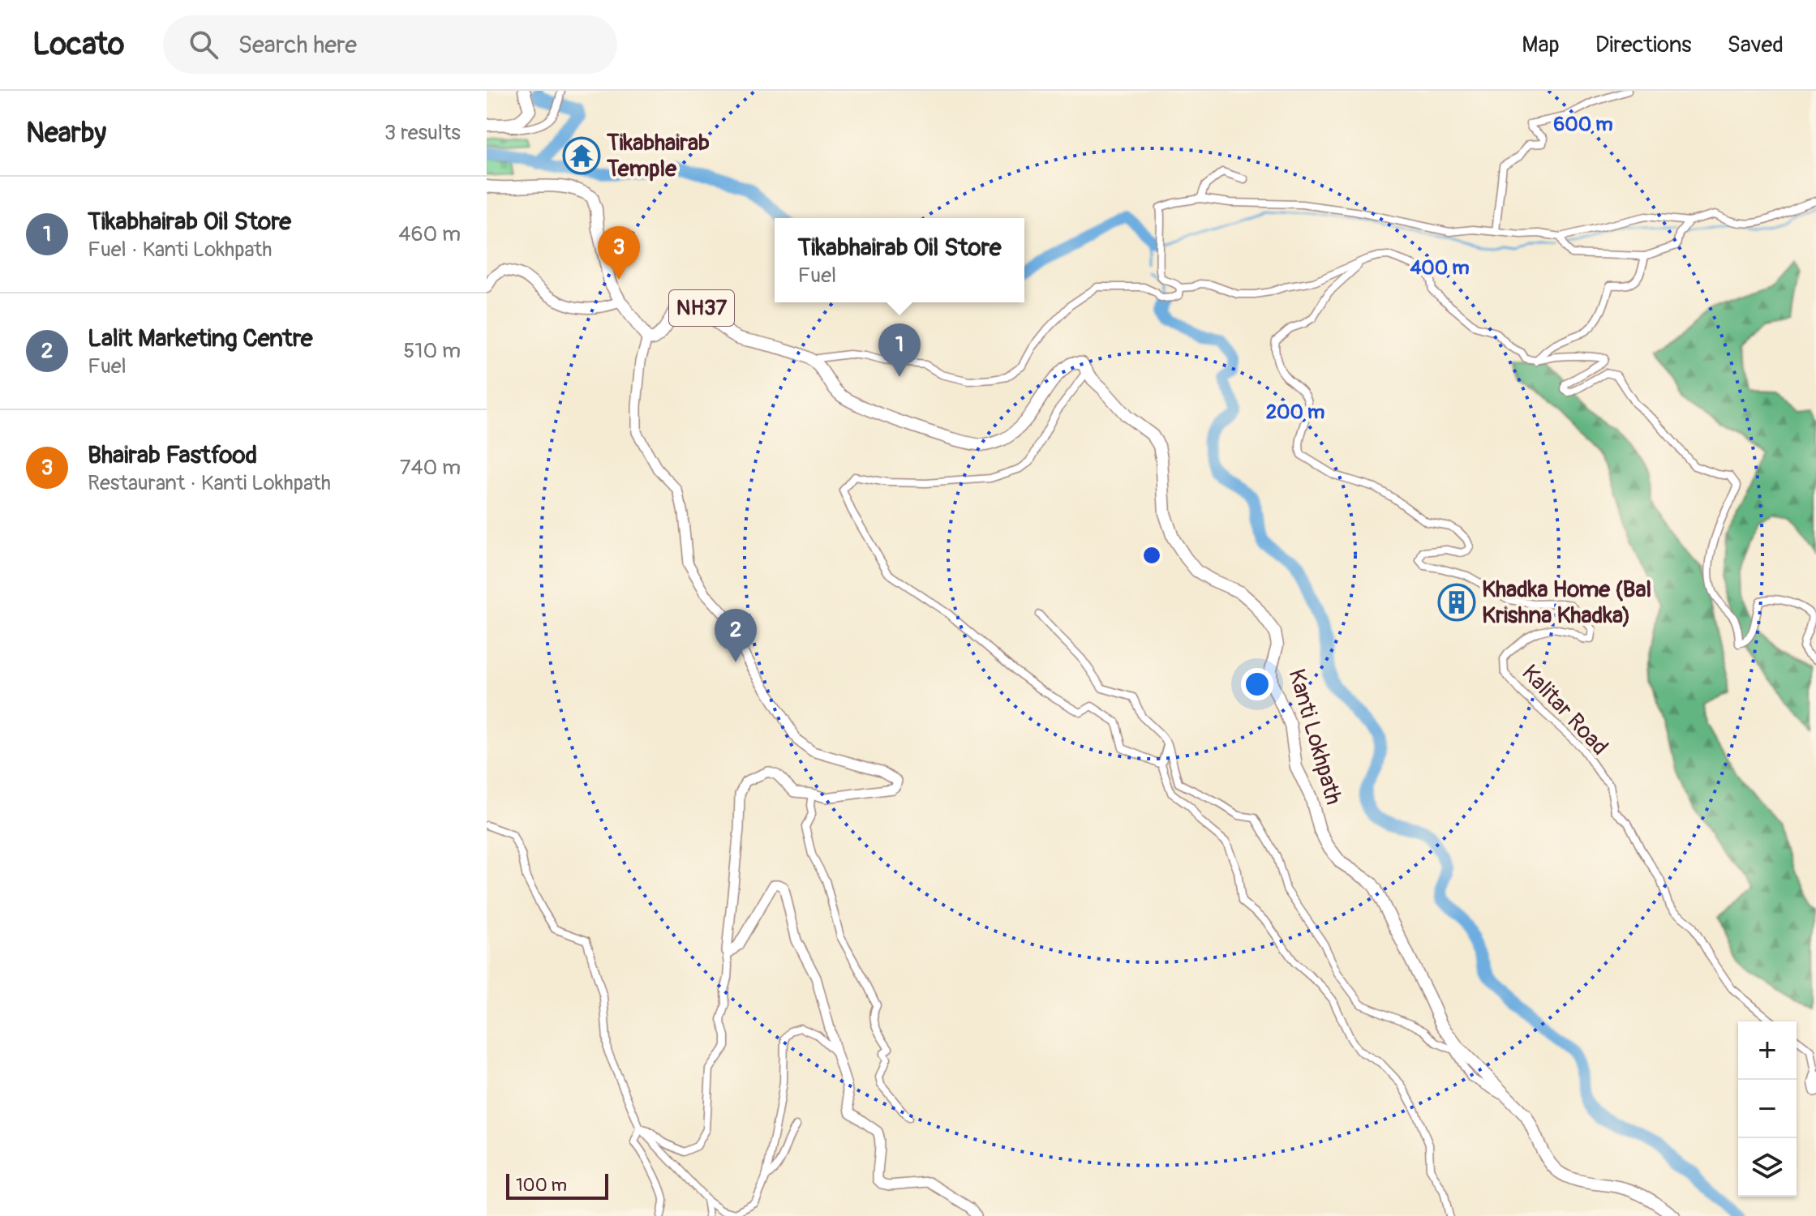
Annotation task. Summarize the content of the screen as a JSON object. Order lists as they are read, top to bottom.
{
  "streets": {
    "main road": ["NH37", "Kanti Lokhpath"],
    "street": ["Kalitar Road"]
  },
  "places": {
    "temple": ["Tikabhairab Temple"],
    "building": ["Khadka Home (Bal Krishna Khadka)"]
  },
  "scale_bar": "100 m",
  "page": {
    "header": "Locato",
    "search": "Search here",
    "nav": ["Map", "Directions", "Saved"],
    "heading": ["Nearby", "3 results"],
    "list": [
      {
        "mark": "1",
        "name": "Tikabhairab Oil Store",
        "note": "Fuel · Kanti Lokhpath",
        "value": "460 m"
      },
      {
        "mark": "2",
        "name": "Lalit Marketing Centre",
        "note": "Fuel",
        "value": "510 m"
      },
      {
        "mark": "3",
        "name": "Bhairab Fastfood",
        "note": "Restaurant · Kanti Lokhpath",
        "value": "740 m"
      }
    ],
    "popup": ["Tikabhairab Oil Store", "Fuel"],
    "pins": ["3", "1", "2"],
    "map_buttons": ["+", "−"],
    "scale": "100 m"
  },
  "rings": ["600 m", "400 m", "200 m"]
}
